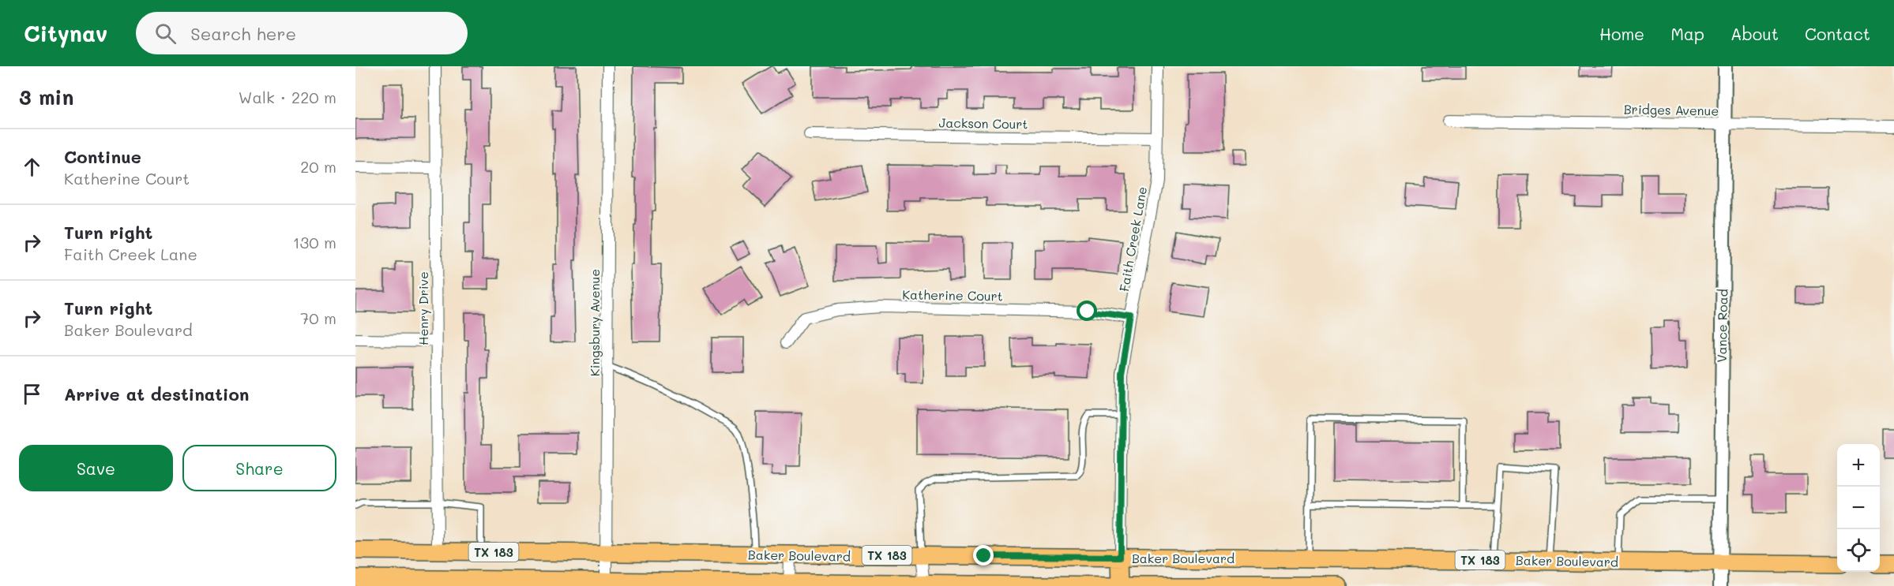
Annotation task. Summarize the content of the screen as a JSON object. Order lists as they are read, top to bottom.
{
  "streets": {
    "main road": ["TX 183", "Baker Boulevard"],
    "street": [
      "Bridges Avenue",
      "Jackson Court",
      "Faith Creek Lane",
      "Katherine Court",
      "Henry Drive",
      "Kingsbury Avenue",
      "Vance Road"
    ]
  },
  "crossings": [
    ["Bridges Avenue", "Vance Road"],
    ["Jackson Court", "Faith Creek Lane"],
    ["Faith Creek Lane", "Katherine Court"],
    ["Faith Creek Lane", "Baker Boulevard"],
    ["Henry Drive", "Baker Boulevard"],
    ["Kingsbury Avenue", "Baker Boulevard"],
    ["Vance Road", "Baker Boulevard"]
  ],
  "page": {
    "header": "Citynav",
    "search": "Search here",
    "nav": [
      "Home",
      "Map",
      "About",
      "Contact"
    ],
    "heading": ["3 min", "Walk · 220 m"],
    "list": [
      ["Continue", "Katherine Court", "20 m"],
      ["Turn right", "Faith Creek Lane", "130 m"],
      ["Turn right", "Baker Boulevard", "70 m"],
      "Arrive at destination"
    ],
    "buttons": ["Save", "Share"],
    "map_buttons": ["+", "−"]
  }
}
